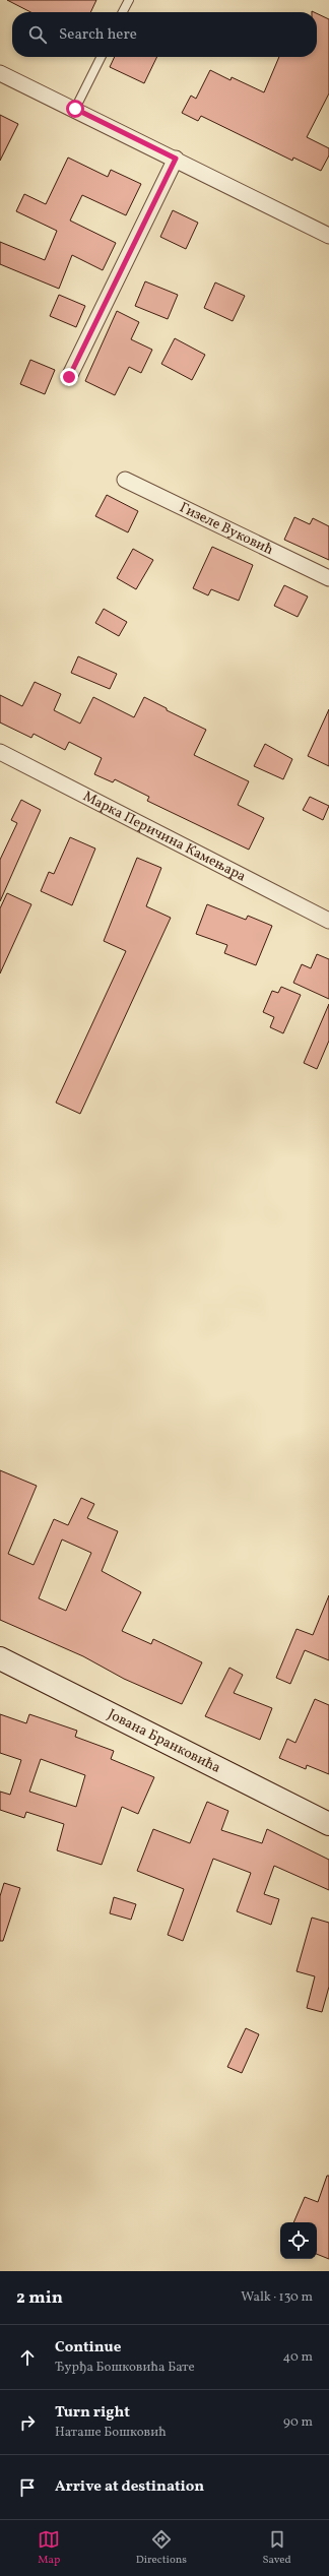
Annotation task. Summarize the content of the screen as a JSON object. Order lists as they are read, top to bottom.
{
  "streets": {
    "main road": ["Јована Бранковића"],
    "street": ["Гизеле Вуковић", "Марка Перичина Камењара"]
  },
  "page": {
    "search": "Search here",
    "heading": ["2 min", "Walk · 130 m"],
    "list": [
      ["Continue", "Ђурђа Бошковића Бате", "40 m"],
      ["Turn right", "Наташе Бошковић", "90 m"],
      "Arrive at destination"
    ],
    "nav": ["Map", "Directions", "Saved"]
  }
}
